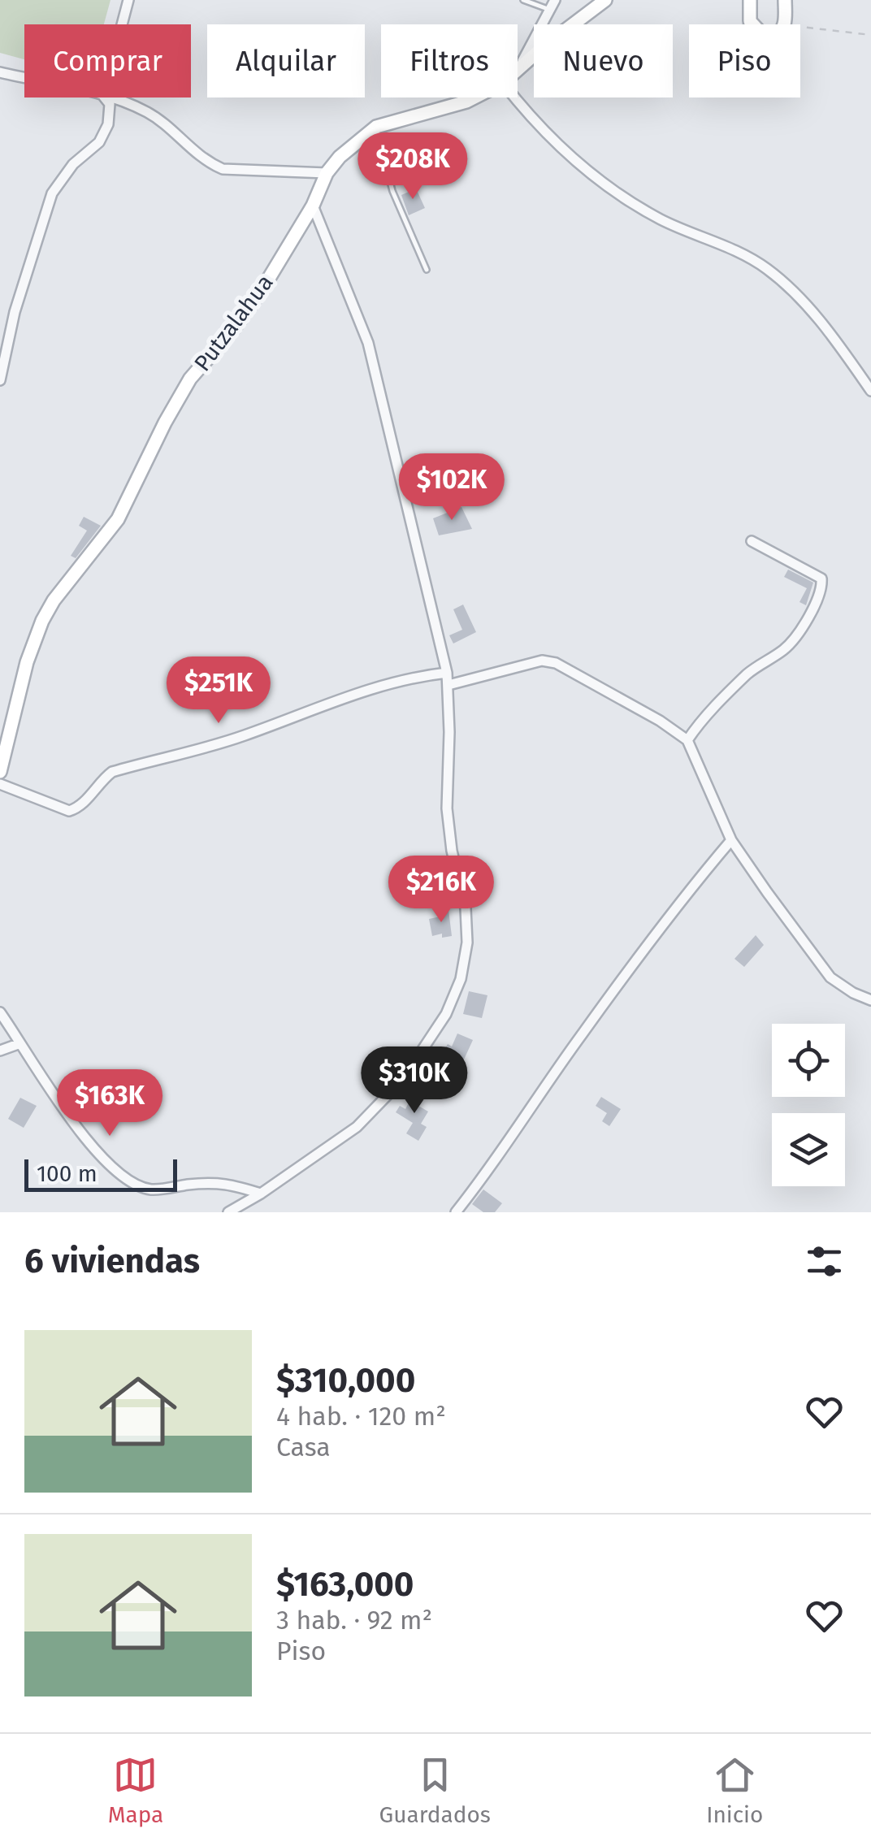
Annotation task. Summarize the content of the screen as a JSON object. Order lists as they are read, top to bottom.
{
  "streets": {
    "street": ["Putzalahua"]
  },
  "scale_bar": "100 m",
  "page": {
    "chip": [
      "Comprar",
      "Alquilar",
      "Filtros",
      "Nuevo",
      "Piso"
    ],
    "price": [
      "$208K",
      "$102K",
      "$251K",
      "$216K",
      "$310K",
      "$163K"
    ],
    "scale": "100 m",
    "heading": "6 viviendas",
    "list": [
      {
        "name": "$310,000",
        "note": "4 hab. · 120 m² · Casa"
      },
      {
        "name": "$163,000",
        "note": "3 hab. · 92 m² · Piso"
      }
    ],
    "tabs": ["Mapa", "Guardados", "Inicio"]
  }
}
